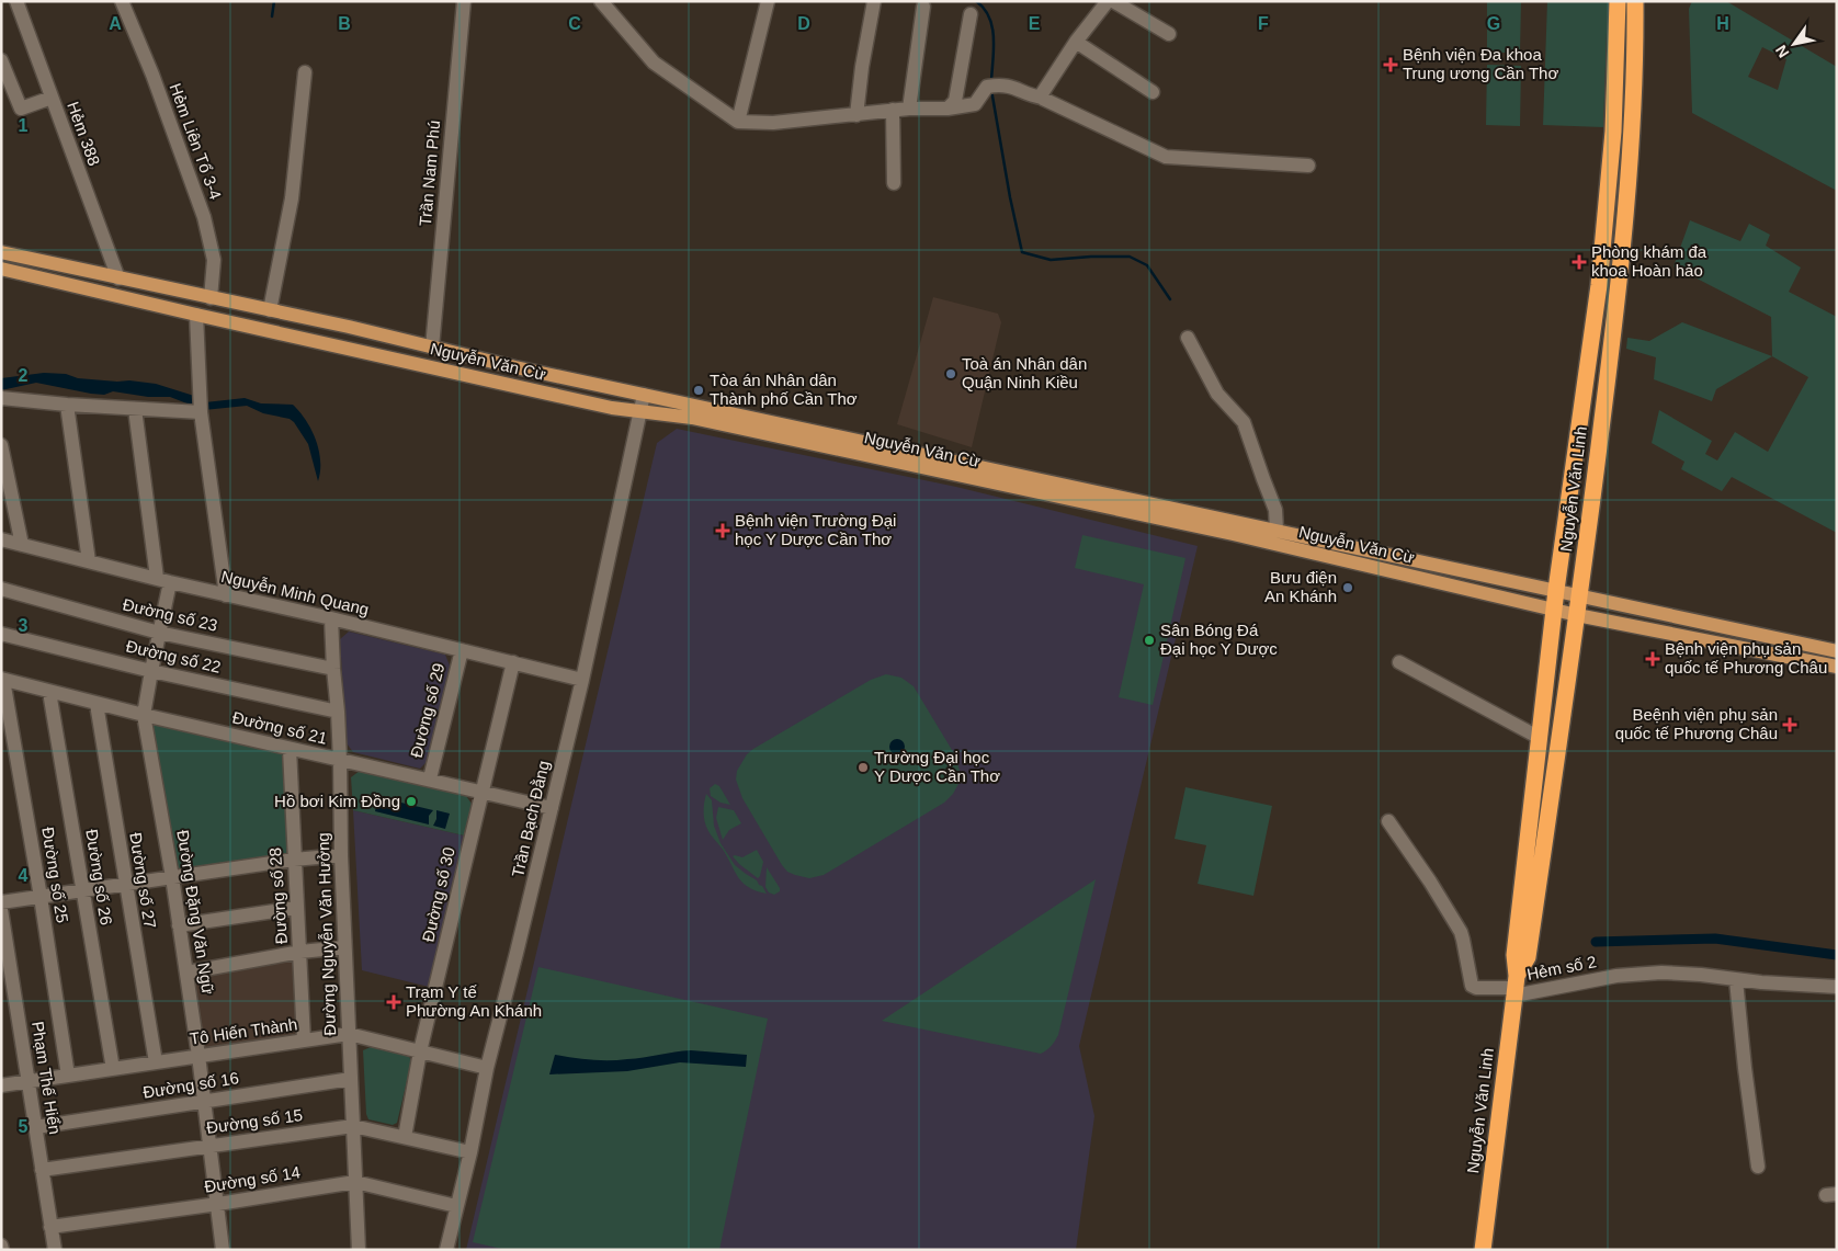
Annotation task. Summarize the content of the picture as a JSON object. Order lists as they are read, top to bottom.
{
  "streets": {
    "highway": ["Nguyễn Văn Linh"],
    "main road": ["Nguyễn Văn Cừ"],
    "street": [
      "Hẻm 388",
      "Hẻm Liên Tổ 3-4",
      "Trần Nam Phú",
      "Nguyễn Minh Quang",
      "Đường số 23",
      "Đường số 22",
      "Đường số 29",
      "Đường số 21",
      "Trần Bạch Đằng",
      "Đường số 25",
      "Đường số 26",
      "Đường số 27",
      "Đường số 30",
      "Đường số 28",
      "Đường Đặng Văn Ngữ",
      "Đường Nguyễn Văn Hưởng",
      "Hẻm số 2",
      "Tô Hiến Thành",
      "Phạm Thế Hiển",
      "Đường số 16",
      "Đường số 15",
      "Đường số 14"
    ]
  },
  "crossings": [
    ["Hẻm 388", "Nguyễn Văn Cừ"],
    ["Hẻm Liên Tổ 3-4", "Nguyễn Văn Cừ"],
    ["Trần Nam Phú", "Nguyễn Văn Cừ"],
    ["Nguyễn Văn Cừ", "Nguyễn Văn Linh"],
    ["Nguyễn Văn Cừ", "Trần Bạch Đằng"],
    ["Nguyễn Văn Linh", "Hẻm số 2"],
    ["Nguyễn Minh Quang", "Đường số 29"],
    ["Nguyễn Minh Quang", "Trần Bạch Đằng"],
    ["Nguyễn Minh Quang", "Đường số 30"],
    ["Nguyễn Minh Quang", "Đường Đặng Văn Ngữ"],
    ["Nguyễn Minh Quang", "Đường Nguyễn Văn Hưởng"],
    ["Đường số 23", "Đường Đặng Văn Ngữ"],
    ["Đường số 23", "Đường Nguyễn Văn Hưởng"],
    ["Đường số 22", "Đường Đặng Văn Ngữ"],
    ["Đường số 22", "Đường Nguyễn Văn Hưởng"],
    ["Đường số 29", "Đường số 21"],
    ["Đường số 21", "Trần Bạch Đằng"],
    ["Đường số 21", "Đường số 25"],
    ["Đường số 21", "Đường số 26"],
    ["Đường số 21", "Đường số 27"],
    ["Đường số 21", "Đường số 30"],
    ["Đường số 21", "Đường số 28"],
    ["Đường số 21", "Đường Đặng Văn Ngữ"],
    ["Đường số 21", "Đường Nguyễn Văn Hưởng"],
    ["Trần Bạch Đằng", "Tô Hiến Thành"],
    ["Trần Bạch Đằng", "Đường số 15"],
    ["Trần Bạch Đằng", "Đường số 14"],
    ["Đường số 25", "Tô Hiến Thành"],
    ["Đường số 26", "Tô Hiến Thành"],
    ["Đường số 27", "Tô Hiến Thành"],
    ["Đường số 30", "Tô Hiến Thành"],
    ["Đường số 30", "Đường số 15"],
    ["Đường số 28", "Tô Hiến Thành"],
    ["Đường Đặng Văn Ngữ", "Tô Hiến Thành"],
    ["Đường Đặng Văn Ngữ", "Đường số 16"],
    ["Đường Đặng Văn Ngữ", "Đường số 15"],
    ["Đường Đặng Văn Ngữ", "Đường số 14"],
    ["Đường Nguyễn Văn Hưởng", "Tô Hiến Thành"],
    ["Đường Nguyễn Văn Hưởng", "Đường số 16"],
    ["Đường Nguyễn Văn Hưởng", "Đường số 15"],
    ["Đường Nguyễn Văn Hưởng", "Đường số 14"],
    ["Tô Hiến Thành", "Phạm Thế Hiển"],
    ["Phạm Thế Hiển", "Đường số 16"],
    ["Phạm Thế Hiển", "Đường số 15"],
    ["Phạm Thế Hiển", "Đường số 14"]
  ],
  "places": {
    "health": [
      "Bệnh viện Đa khoa Trung ương Cần Thơ",
      "Phòng khám đa khoa Hoàn hảo",
      "Bệnh viện Trường Đại học Y Dược Cần Thơ",
      "Bệnh viện phụ sản quốc tế Phương Châu",
      "Beệnh viện phụ sản quốc tế Phương Châu",
      "Trạm Y tế Phường An Khánh"
    ],
    "other": [
      "Toà án Nhân dân Quận Ninh Kiều",
      "Tòa án Nhân dân Thành phố Cần Thơ",
      "Bưu điện An Khánh",
      "Sân Bóng Đá Đại học Y Dược",
      "Trường Đại học Y Dược Cần Thơ",
      "Hồ bơi Kim Đồng"
    ]
  },
  "north": "bottom left",
  "grid": {
    "columns": [
      "A",
      "B",
      "C",
      "D",
      "E",
      "F",
      "G",
      "H"
    ],
    "rows": [
      "1",
      "2",
      "3",
      "4",
      "5"
    ]
  }
}
